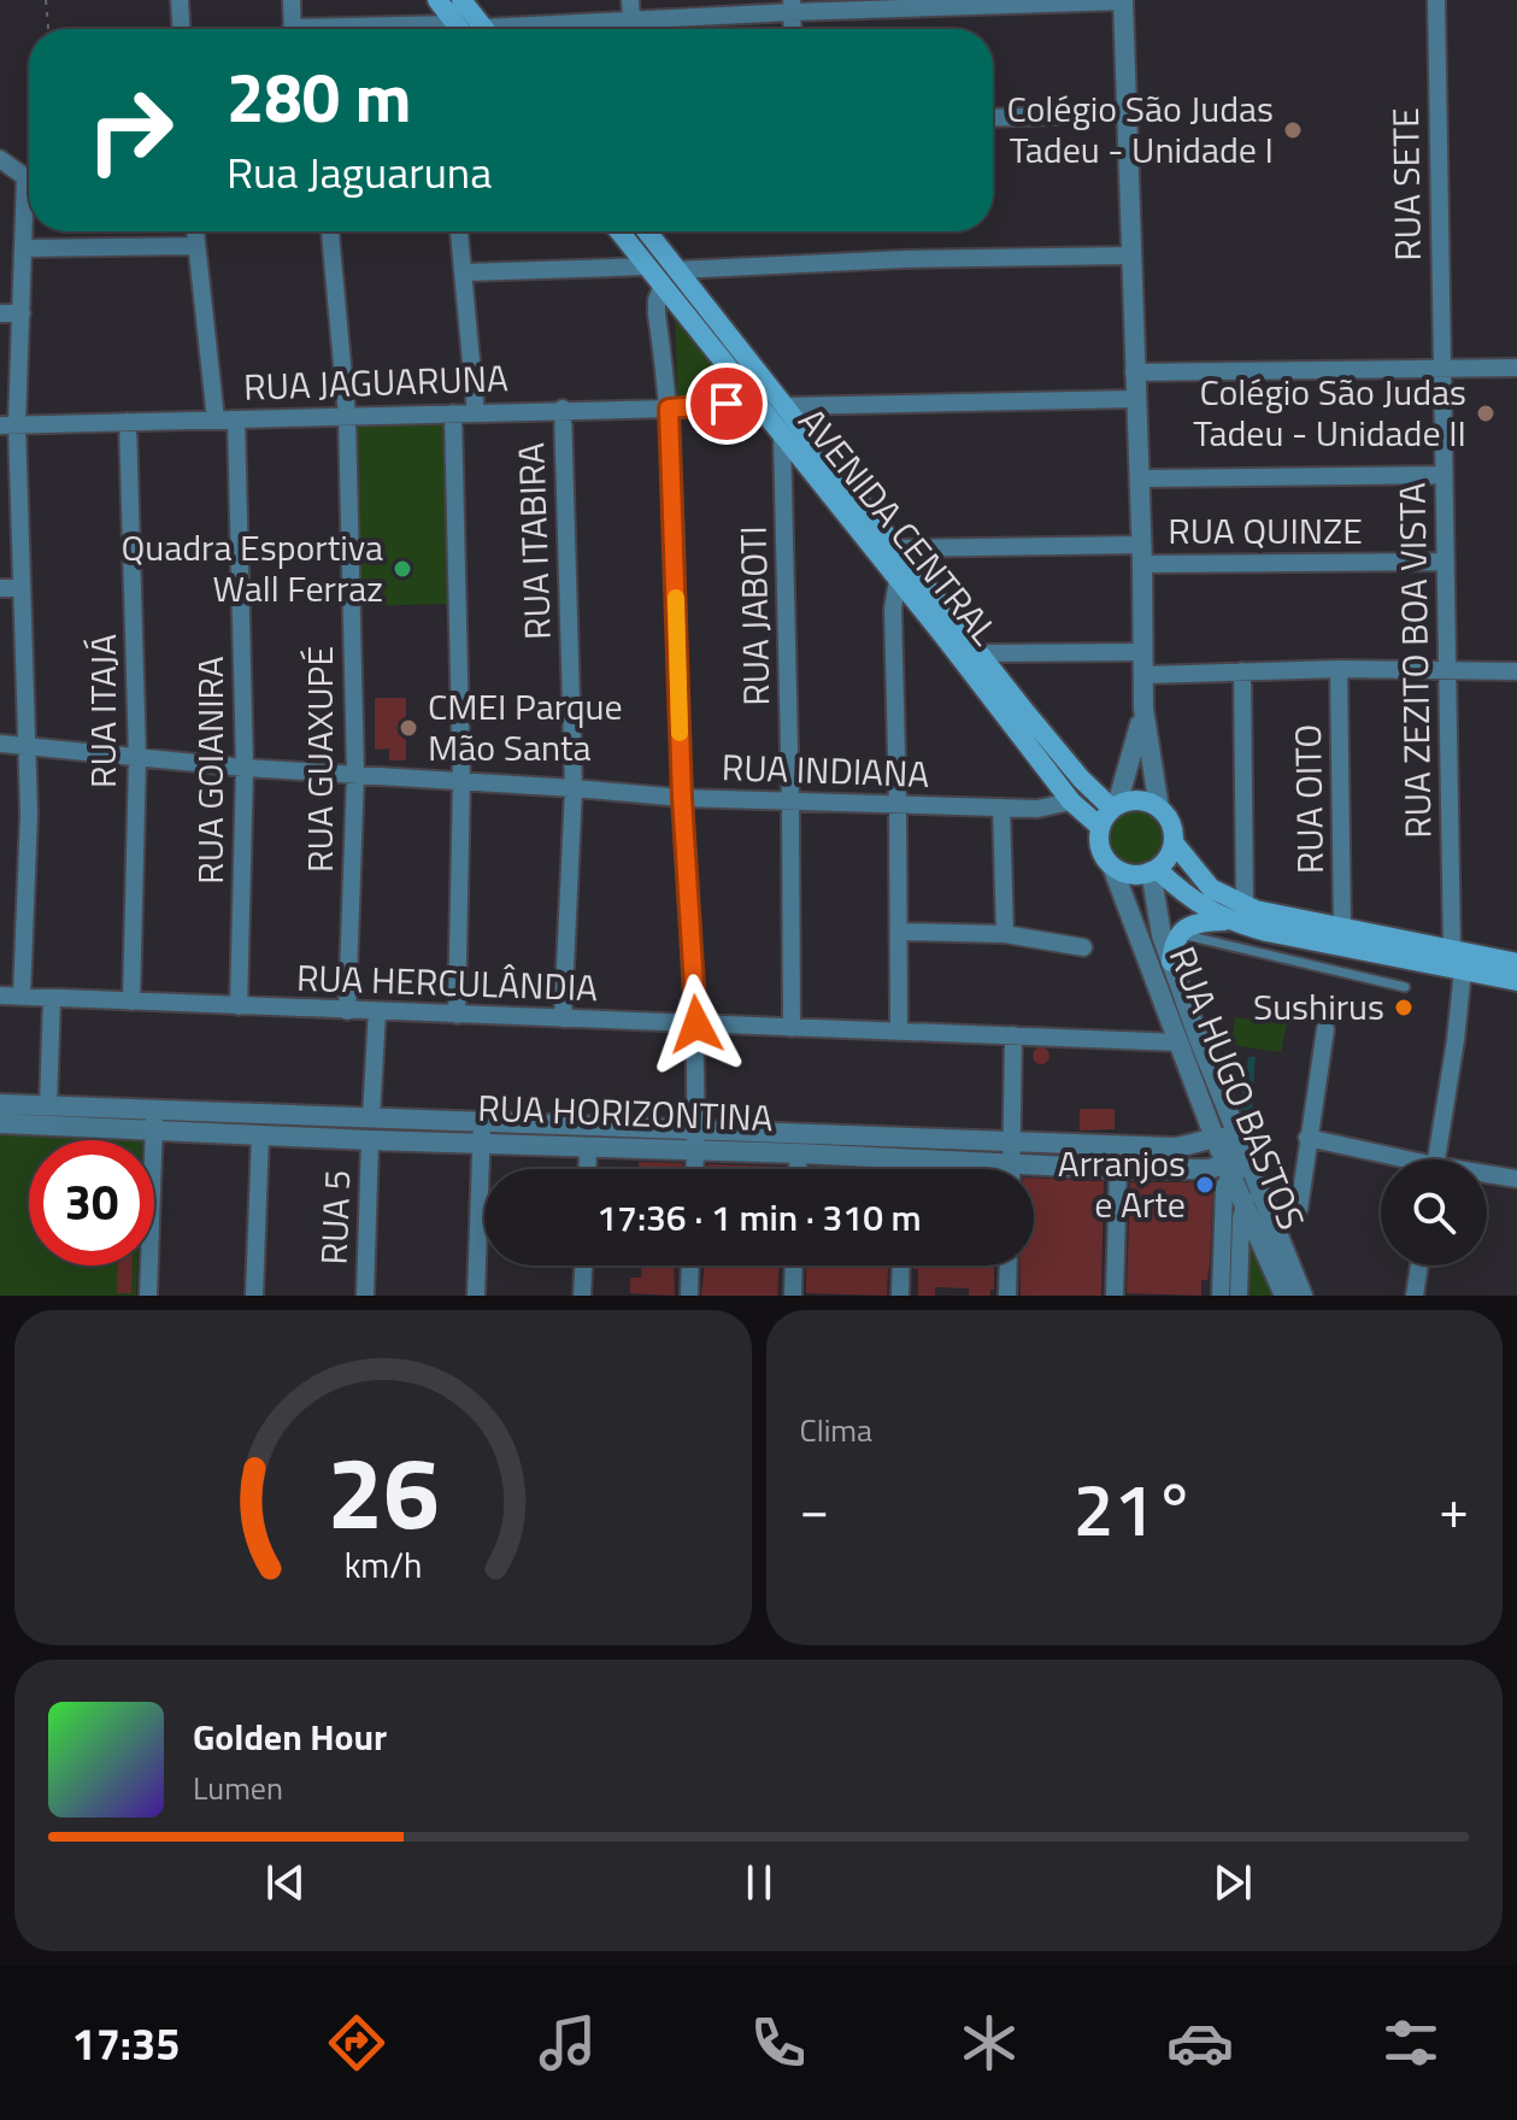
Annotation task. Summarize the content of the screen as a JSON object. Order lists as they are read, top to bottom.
{
  "streets": {
    "main road": ["AVENIDA CENTRAL"],
    "street": [
      "RUA SETE",
      "RUA JAGUARUNA",
      "RUA QUINZE",
      "RUA ITABIRA",
      "RUA JABOTI",
      "RUA ZEZITO BOA VISTA",
      "RUA ITAJÁ",
      "RUA GUAXUPÉ",
      "RUA GOIANIRA",
      "RUA INDIANA",
      "RUA OITO",
      "RUA HERCULÂNDIA",
      "RUA HUGO BASTOS",
      "RUA HORIZONTINA",
      "RUA 5"
    ]
  },
  "crossings": [
    ["RUA SETE", "RUA ZEZITO BOA VISTA"],
    ["RUA JAGUARUNA", "AVENIDA CENTRAL"],
    ["RUA JAGUARUNA", "RUA ITABIRA"],
    ["RUA JAGUARUNA", "RUA ITAJÁ"],
    ["RUA JAGUARUNA", "RUA GUAXUPÉ"],
    ["RUA JAGUARUNA", "RUA GOIANIRA"],
    ["AVENIDA CENTRAL", "RUA QUINZE"],
    ["AVENIDA CENTRAL", "RUA JABOTI"],
    ["AVENIDA CENTRAL", "RUA INDIANA"],
    ["AVENIDA CENTRAL", "RUA HUGO BASTOS"],
    ["RUA QUINZE", "RUA ZEZITO BOA VISTA"],
    ["RUA ITABIRA", "RUA INDIANA"],
    ["RUA ITABIRA", "RUA HERCULÂNDIA"],
    ["RUA JABOTI", "RUA INDIANA"],
    ["RUA JABOTI", "RUA HERCULÂNDIA"],
    ["RUA ITAJÁ", "RUA INDIANA"],
    ["RUA ITAJÁ", "RUA HERCULÂNDIA"],
    ["RUA GUAXUPÉ", "RUA INDIANA"],
    ["RUA GUAXUPÉ", "RUA HERCULÂNDIA"],
    ["RUA GOIANIRA", "RUA INDIANA"],
    ["RUA GOIANIRA", "RUA HERCULÂNDIA"],
    ["RUA HERCULÂNDIA", "RUA HUGO BASTOS"],
    ["RUA HUGO BASTOS", "RUA HORIZONTINA"],
    ["RUA HORIZONTINA", "RUA 5"]
  ],
  "places": [
    "Colégio São Judas Tadeu - Unidade I",
    "Colégio São Judas Tadeu - Unidade II",
    "Quadra Esportiva Wall Ferraz",
    "CMEI Parque Mão Santa",
    "Sushirus",
    "Arranjos e Arte"
  ],
  "page": {
    "turn": ["280 m", "Rua Jaguaruna"],
    "limit": "30",
    "trip": "17:36 · 1 min · 310 m",
    "tile": "Clima",
    "heat": ["−", "21°", "+"],
    "song": ["Golden Hour", "Lumen"],
    "tabs": "17:35",
    "gauge": ["26", "km/h"]
  }
}
